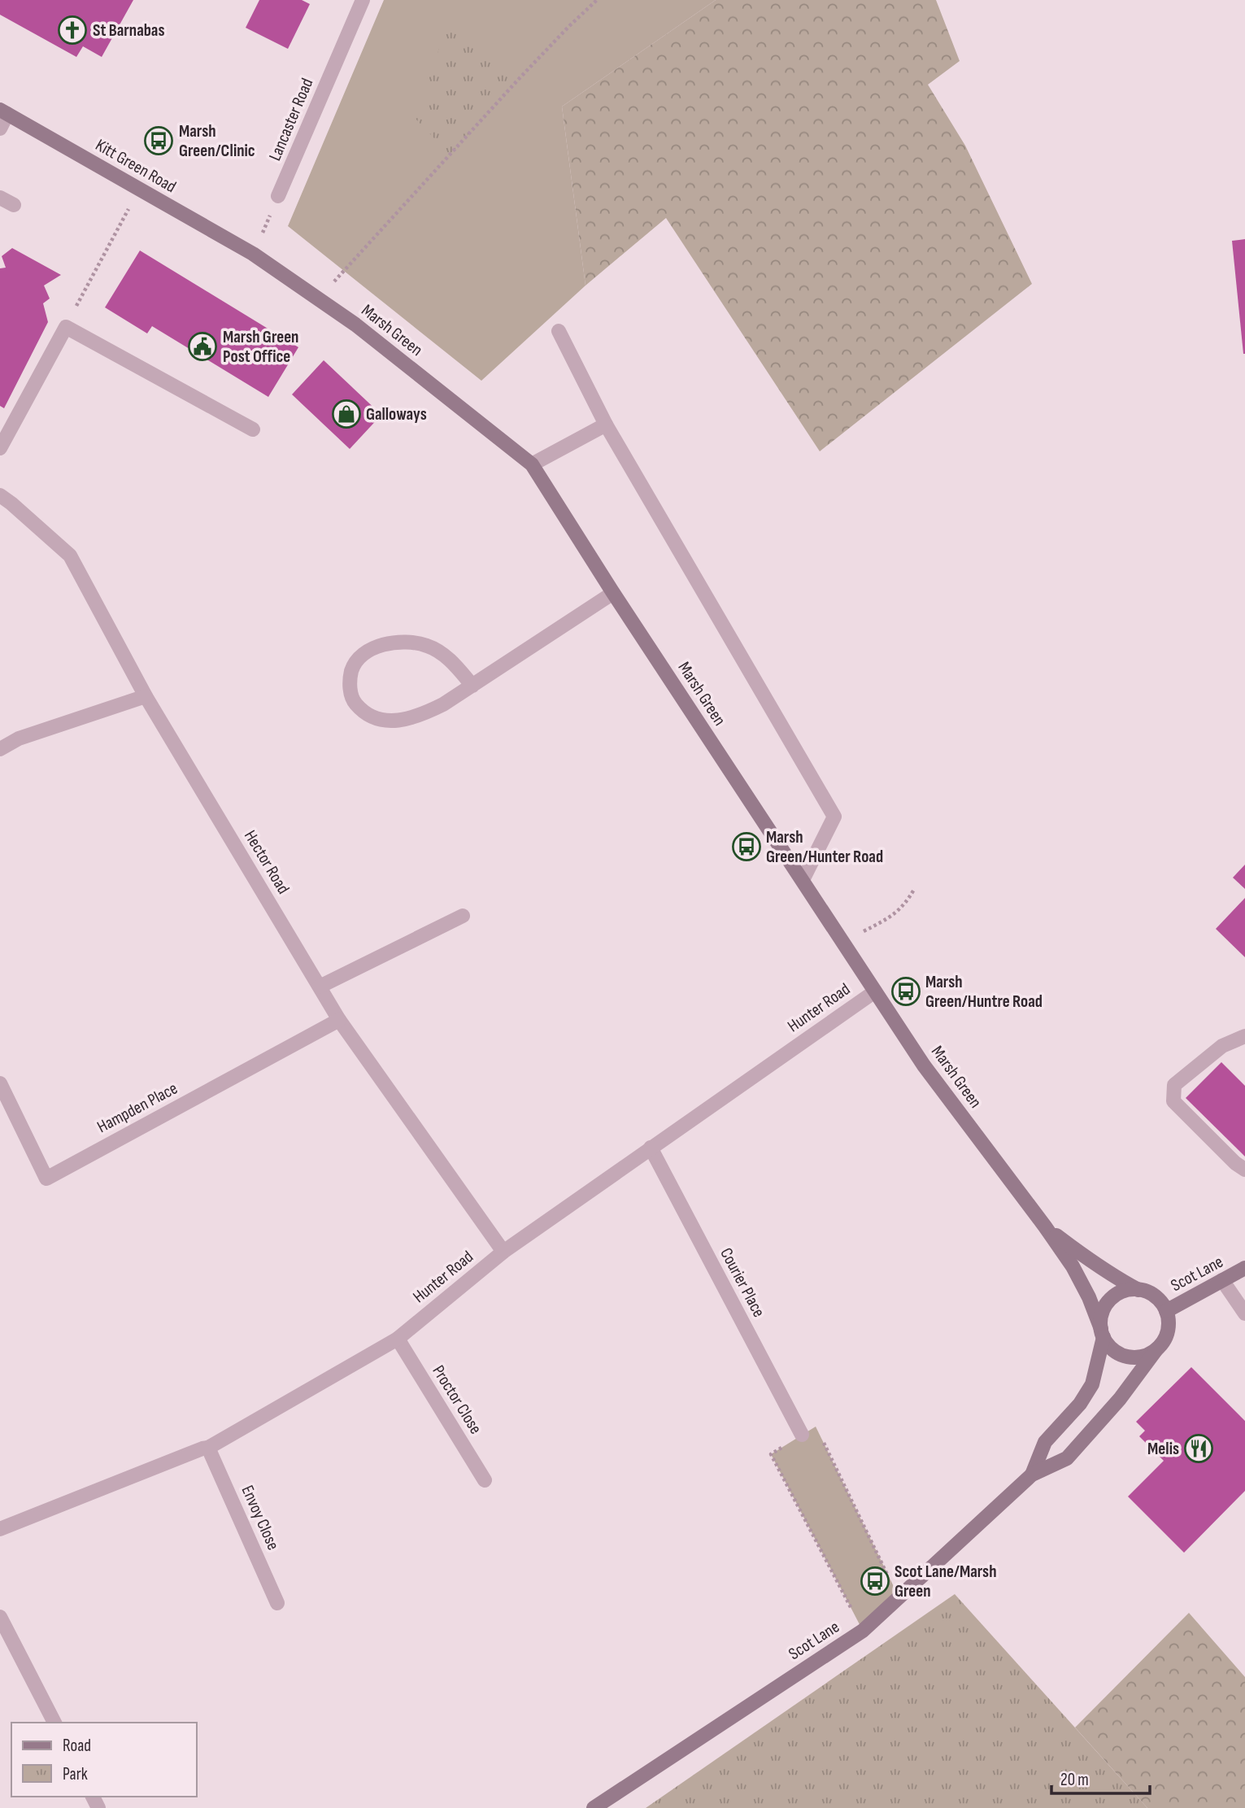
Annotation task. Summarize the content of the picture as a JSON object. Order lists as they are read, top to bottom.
{
  "streets": {
    "street": [
      "Lancaster Road",
      "Kitt Green Road",
      "Marsh Green",
      "Hector Road",
      "Hunter Road",
      "Hampden Place",
      "Scot Lane",
      "Courier Place",
      "Proctor Close",
      "Envoy Close"
    ]
  },
  "crossings": [
    ["Kitt Green Road", "Marsh Green"],
    ["Marsh Green", "Hunter Road"],
    ["Marsh Green", "Scot Lane"],
    ["Hector Road", "Hunter Road"],
    ["Hector Road", "Hampden Place"],
    ["Hunter Road", "Courier Place"],
    ["Hunter Road", "Proctor Close"],
    ["Hunter Road", "Envoy Close"]
  ],
  "places": {
    "church": ["St Barnabas"],
    "bus stop": [
      "Marsh Green/Clinic",
      "Marsh Green/Hunter Road",
      "Marsh Green/Huntre Road",
      "Scot Lane/Marsh Green"
    ],
    "public building": ["Marsh Green Post Office"],
    "shop": ["Galloways"],
    "restaurant": ["Melis"]
  },
  "legend": ["Road", "Park"],
  "scale_bar": "20 m"
}
